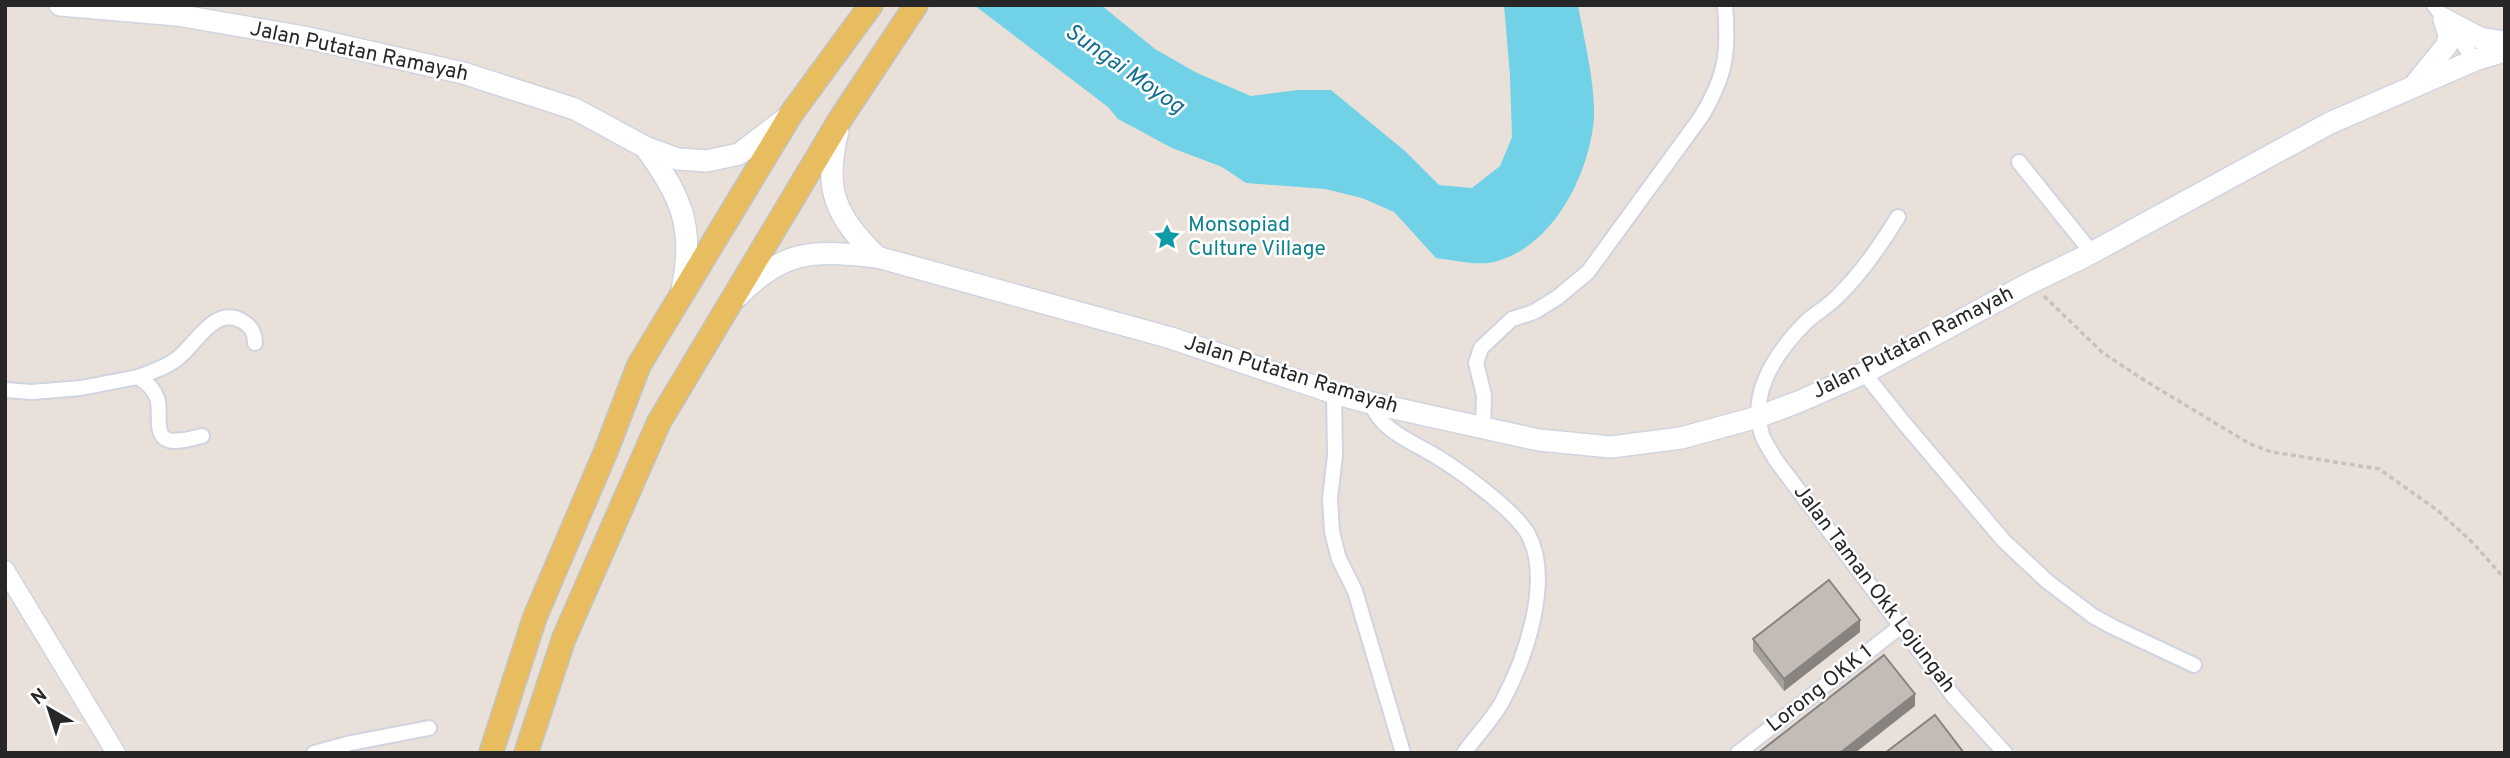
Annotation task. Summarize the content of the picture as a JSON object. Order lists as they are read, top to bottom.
{
  "streets": {
    "main road": ["Jalan Putatan Ramayah"],
    "street": ["Jalan Taman Okk Lojungah", "Lorong OKK 1"]
  },
  "crossings": [
    ["Jalan Putatan Ramayah", "Jalan Taman Okk Lojungah"],
    ["Jalan Taman Okk Lojungah", "Lorong OKK 1"]
  ],
  "water": ["Sungai Moyog"],
  "places": {
    "place": ["Monsopiad Culture Village"]
  },
  "north": "top left"
}
